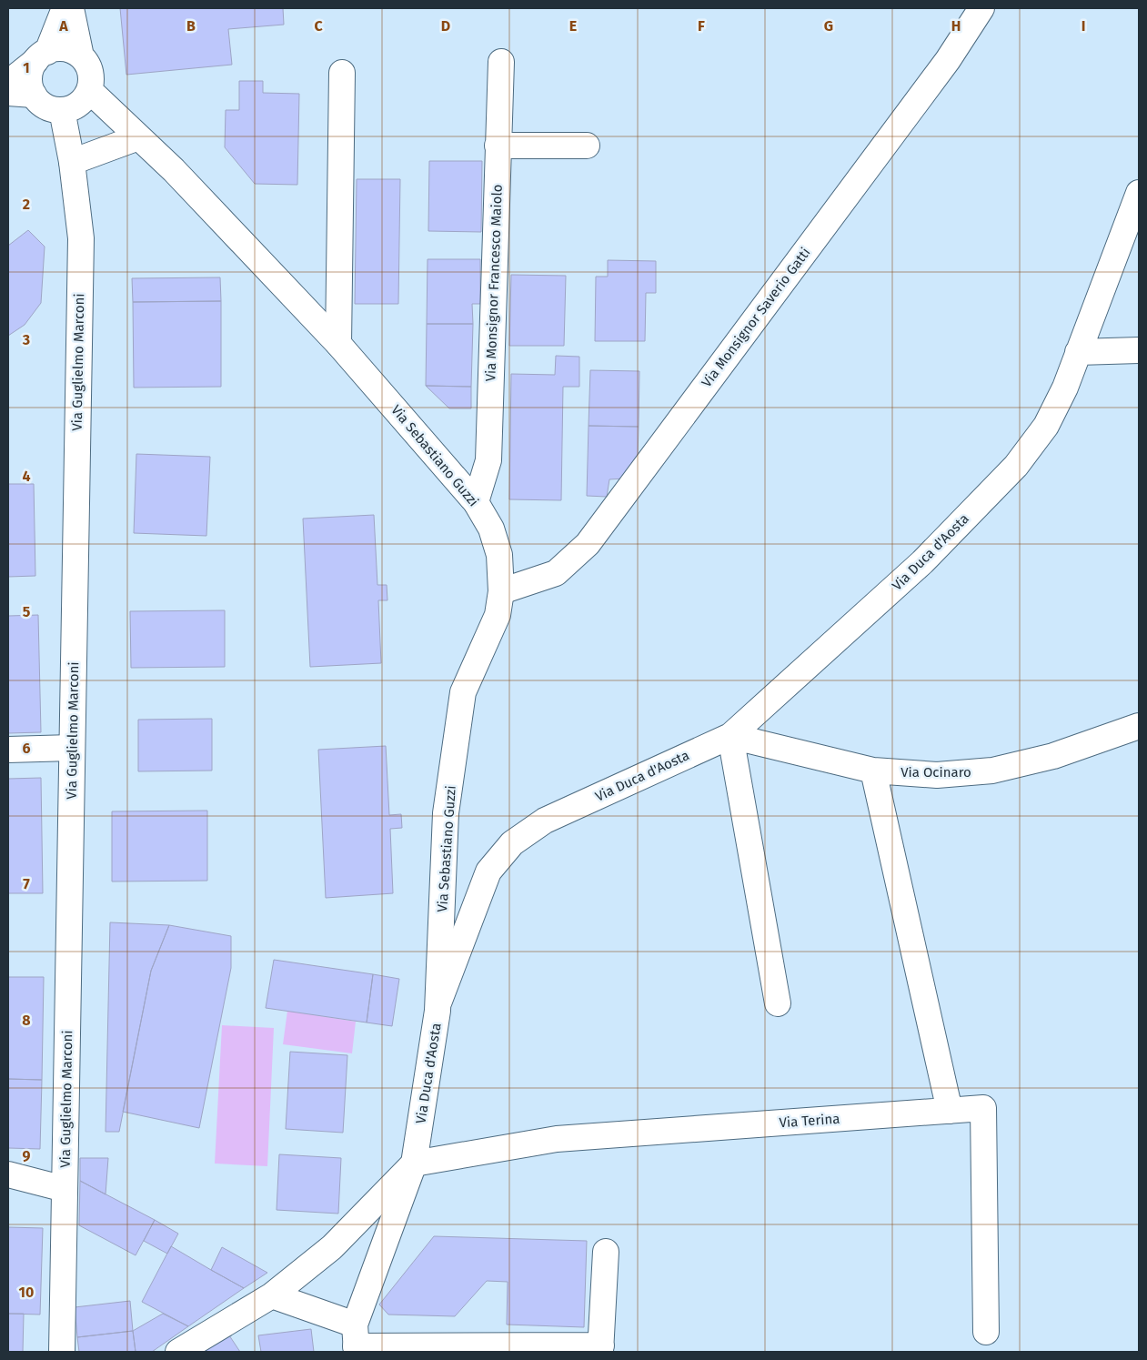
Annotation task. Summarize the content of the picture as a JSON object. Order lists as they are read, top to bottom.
{
  "streets": {
    "street": [
      "Via Monsignor Francesco Maiolo",
      "Via Monsignor Saverio Gatti",
      "Via Guglielmo Marconi",
      "Via Sebastiano Guzzi",
      "Via Duca d'Aosta",
      "Via Ocinaro",
      "Via Terina"
    ]
  },
  "crossings": [
    ["Via Monsignor Francesco Maiolo", "Via Sebastiano Guzzi"],
    ["Via Monsignor Saverio Gatti", "Via Sebastiano Guzzi"],
    ["Via Guglielmo Marconi", "Via Sebastiano Guzzi"],
    ["Via Sebastiano Guzzi", "Via Duca d'Aosta"],
    ["Via Duca d'Aosta", "Via Ocinaro"],
    ["Via Duca d'Aosta", "Via Terina"]
  ],
  "grid": {
    "columns": [
      "A",
      "B",
      "C",
      "D",
      "E",
      "F",
      "G",
      "H",
      "I"
    ],
    "rows": [
      "1",
      "2",
      "3",
      "4",
      "5",
      "6",
      "7",
      "8",
      "9",
      "10"
    ]
  }
}
